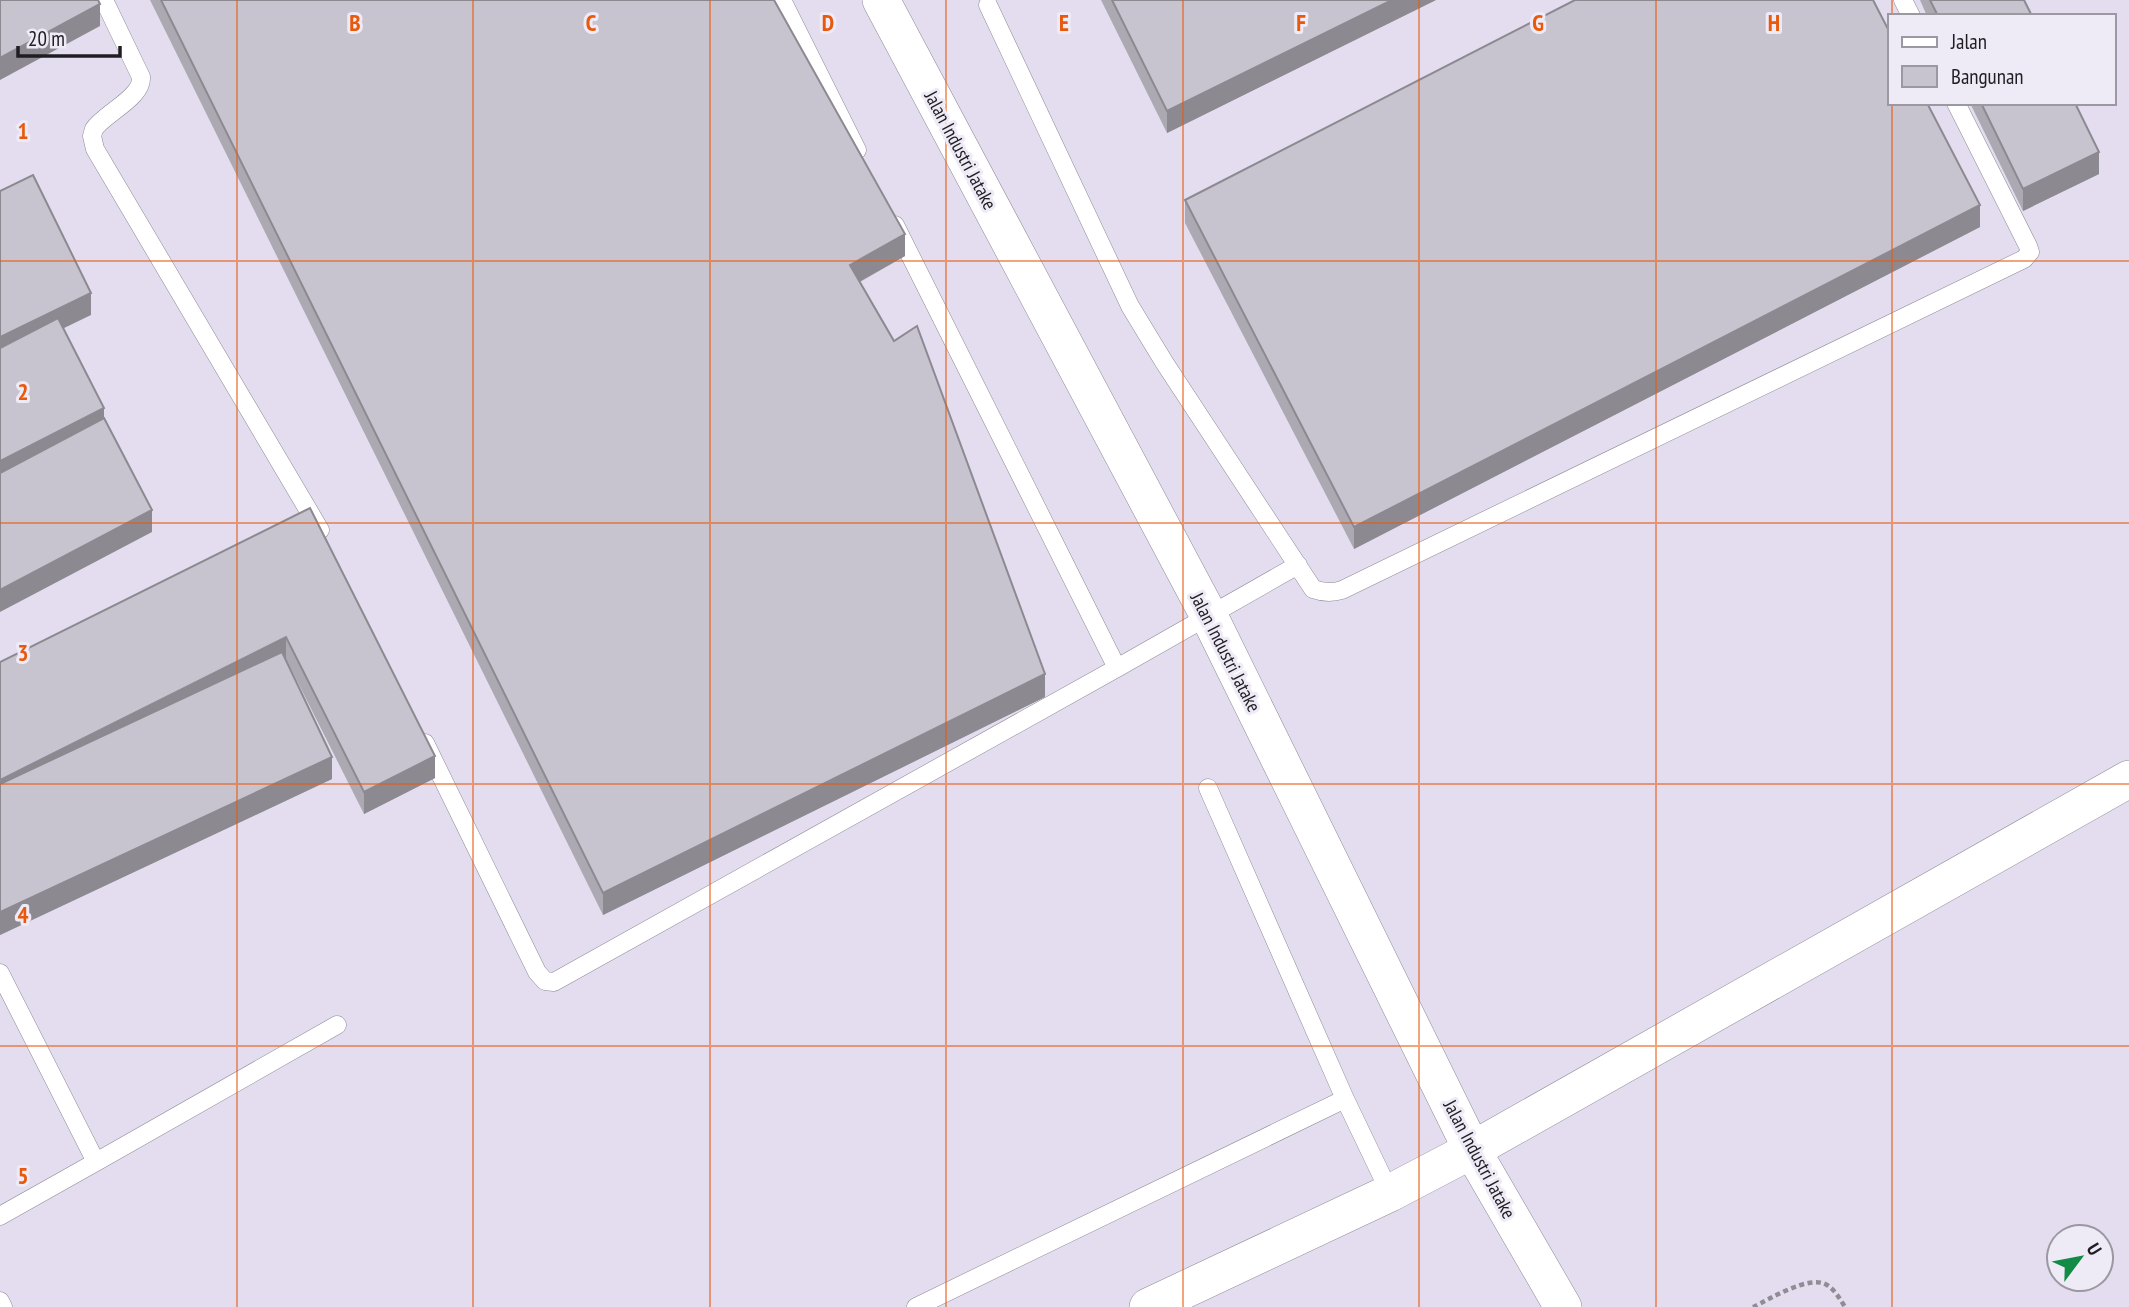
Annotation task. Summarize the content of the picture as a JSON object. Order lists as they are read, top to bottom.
{
  "streets": {
    "street": ["Jalan Industri Jatake"]
  },
  "legend": ["Jalan", "Bangunan"],
  "scale_bar": "20 m",
  "north": "top right",
  "grid": {
    "columns": [
      "B",
      "C",
      "D",
      "E",
      "F",
      "G",
      "H"
    ],
    "rows": [
      "1",
      "2",
      "3",
      "4",
      "5"
    ]
  }
}
